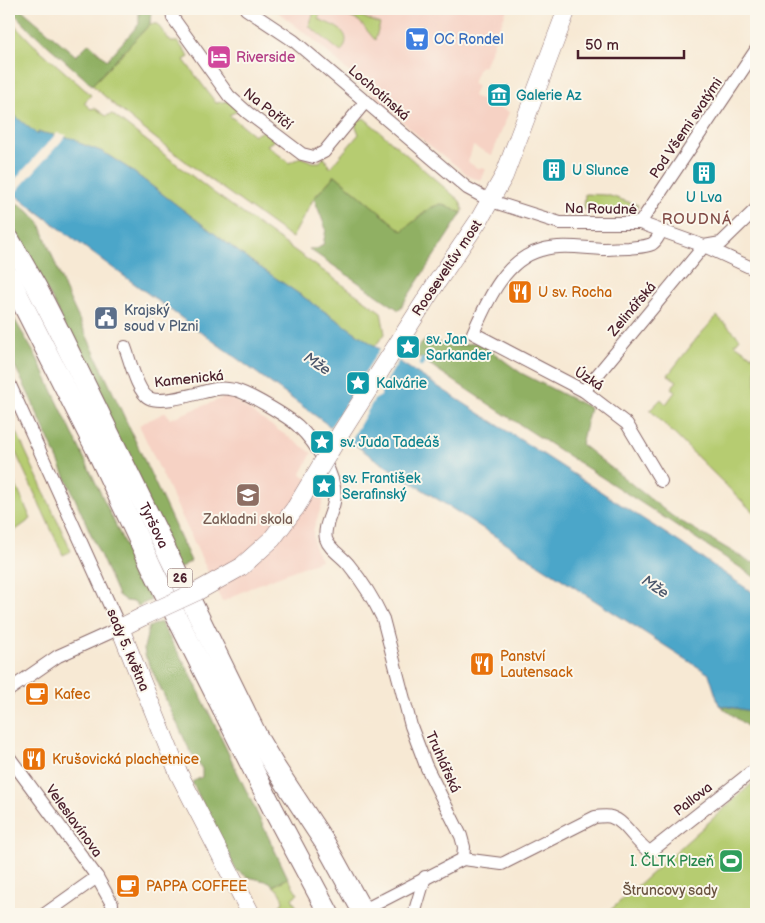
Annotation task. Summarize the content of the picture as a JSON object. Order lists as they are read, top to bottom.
{
  "streets": {
    "main road": ["Tyršova", "26"],
    "street": [
      "Lochotínská",
      "Na Poříčí",
      "Pod Všemi svatými",
      "Na Roudné",
      "Rooseveltův most",
      "Zelinářská",
      "Kamenická",
      "Úzká",
      "sady 5. května",
      "Truhlářská",
      "Pallova",
      "Veleslavínova"
    ]
  },
  "crossings": [
    ["Lochotínská", "Na Poříčí"],
    ["Lochotínská", "Na Roudné"],
    ["Lochotínská", "Rooseveltův most"],
    ["Pod Všemi svatými", "Na Roudné"],
    ["Na Roudné", "Rooseveltův most"],
    ["Na Roudné", "Zelinářská"],
    ["Na Roudné", "Úzká"],
    ["Rooseveltův most", "sady 5. května"],
    ["Zelinářská", "Úzká"],
    ["Kamenická", "Truhlářská"],
    ["Truhlářská", "Pallova"]
  ],
  "districts": ["ROUDNÁ"],
  "water": ["Mže"],
  "parks": ["Štruncovy sady"],
  "places": {
    "supermarket": ["OC Rondel"],
    "hotel": ["Riverside"],
    "museum": ["Galerie Az"],
    "building": ["U Slunce", "U Lva"],
    "restaurant": ["U sv. Rocha", "Panství Lautensack", "Krušovická plachetnice"],
    "public building": ["Krajský soud v Plzni"],
    "place": [
      "sv. Jan Sarkander",
      "Kalvárie",
      "sv. Juda Tadeáš",
      "sv. František Serafinský"
    ],
    "school or university": ["Zakladni skola"],
    "cafe": ["Kafec", "PAPPA COFFEE"],
    "sports": ["I. ČLTK Plzeň"]
  },
  "scale_bar": "50 m"
}
